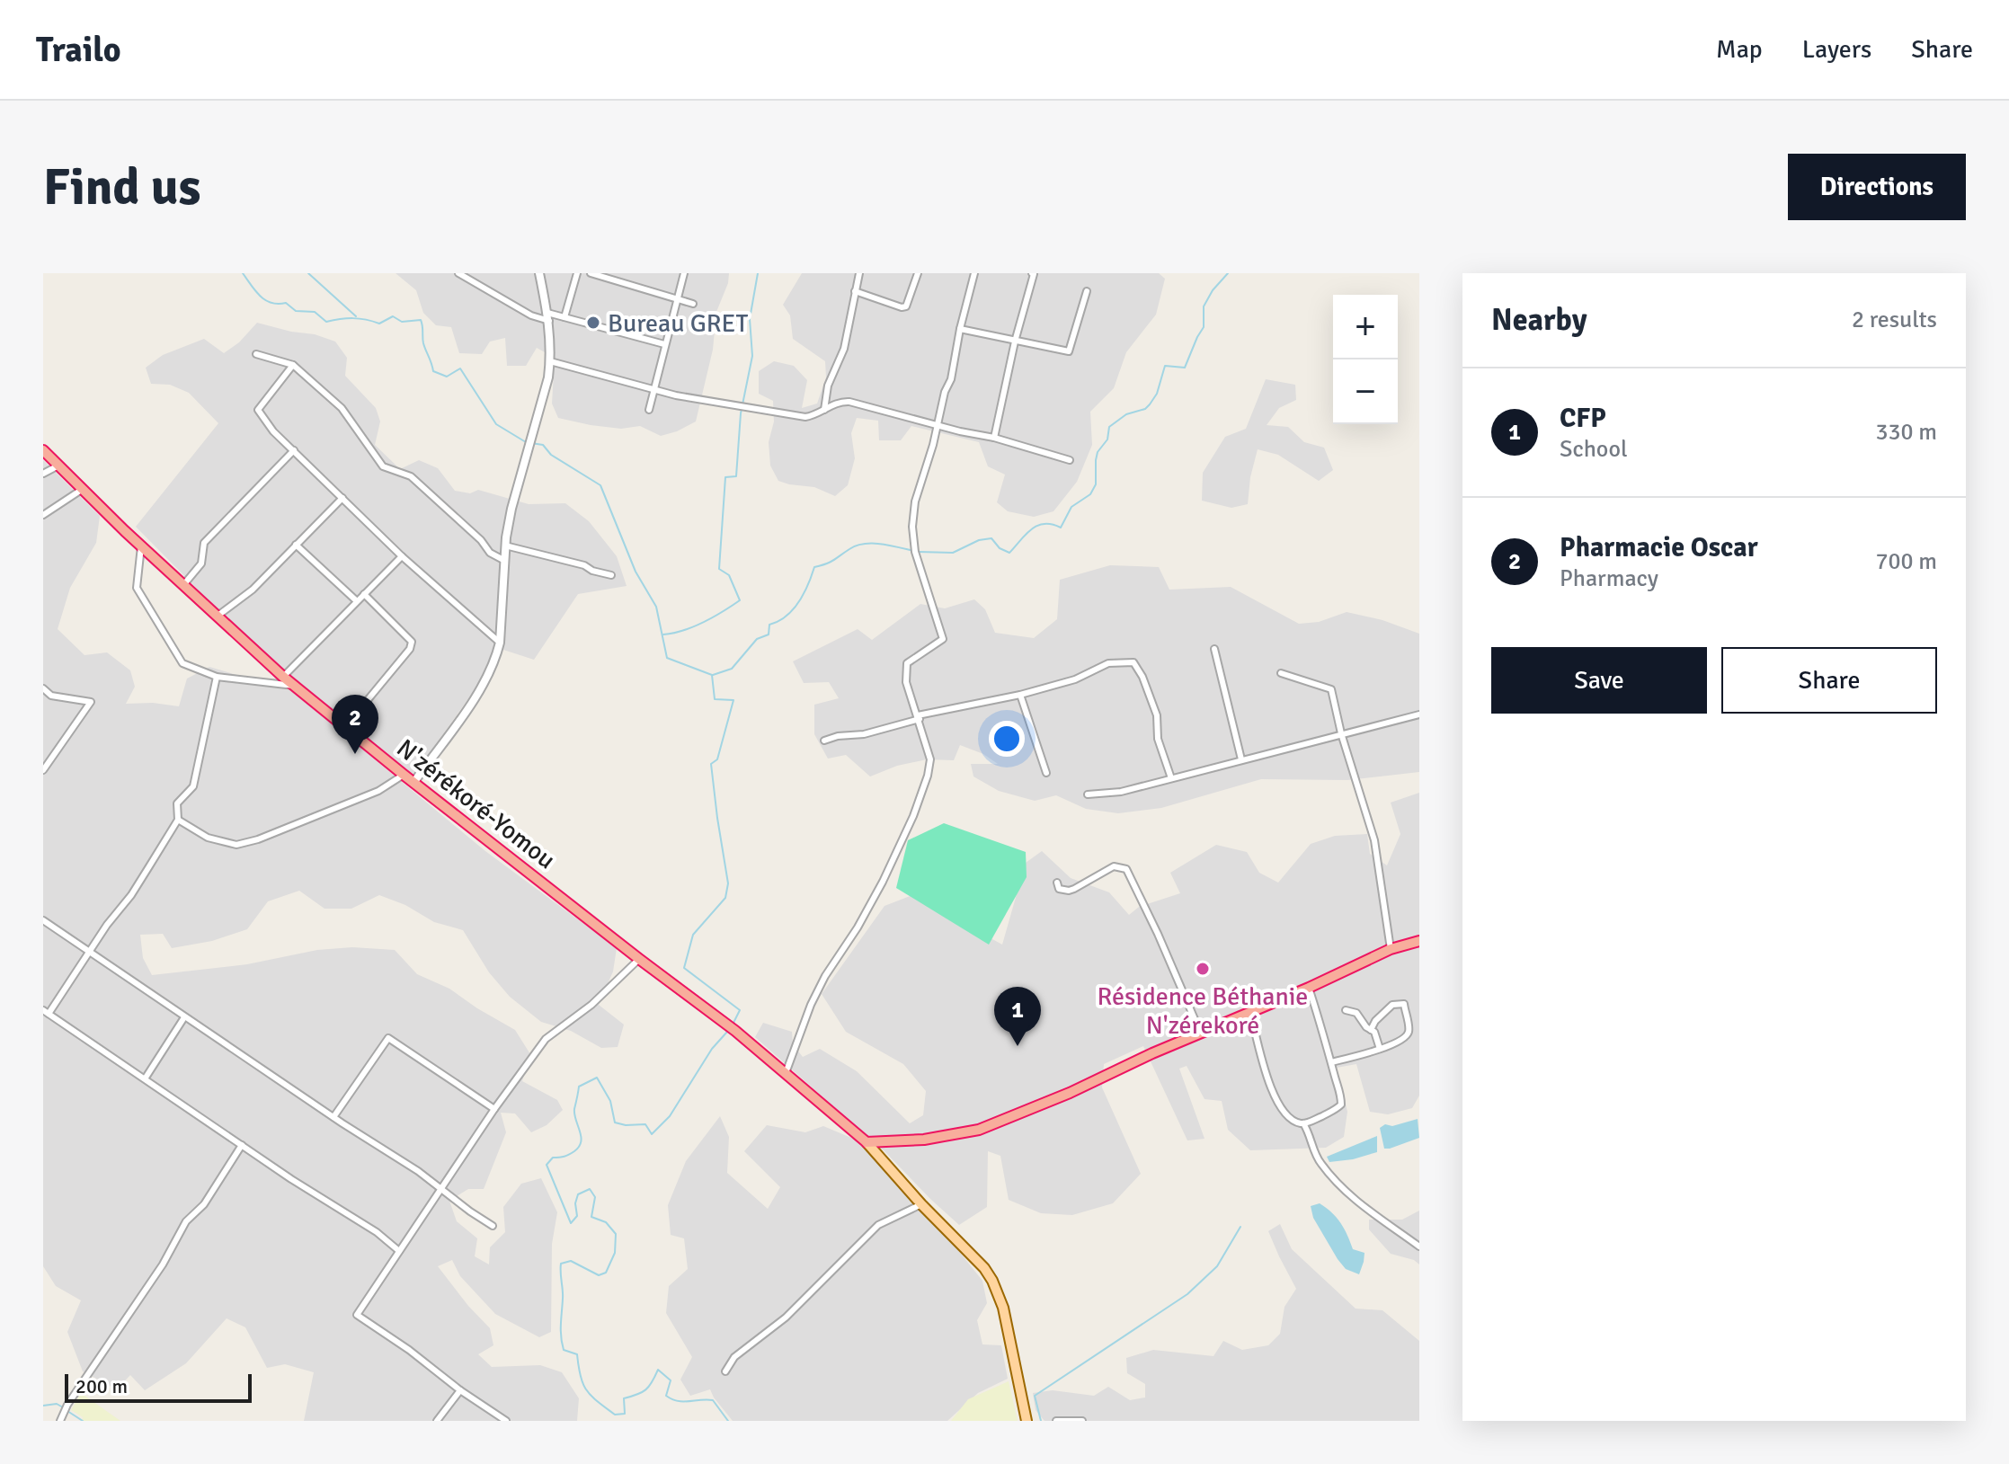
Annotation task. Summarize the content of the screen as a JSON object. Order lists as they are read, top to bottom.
{
  "streets": {
    "highway": ["N'zérékoré-Yomou"]
  },
  "places": ["Bureau GRET", "Résidence Béthanie N'zérekoré"],
  "scale_bar": "200 m",
  "page": {
    "header": "Trailo",
    "nav": ["Map", "Layers", "Share"],
    "buttons": [
      "Directions",
      ["Save", "Share"]
    ],
    "title": "Find us",
    "heading": ["Nearby", "2 results"],
    "map_buttons": ["+", "−"],
    "list": [
      {
        "mark": "1",
        "name": "CFP",
        "note": "School",
        "value": "330 m"
      },
      {
        "mark": "2",
        "name": "Pharmacie Oscar",
        "note": "Pharmacy",
        "value": "700 m"
      }
    ],
    "pins": ["2", "1"],
    "scale": "200 m"
  }
}
